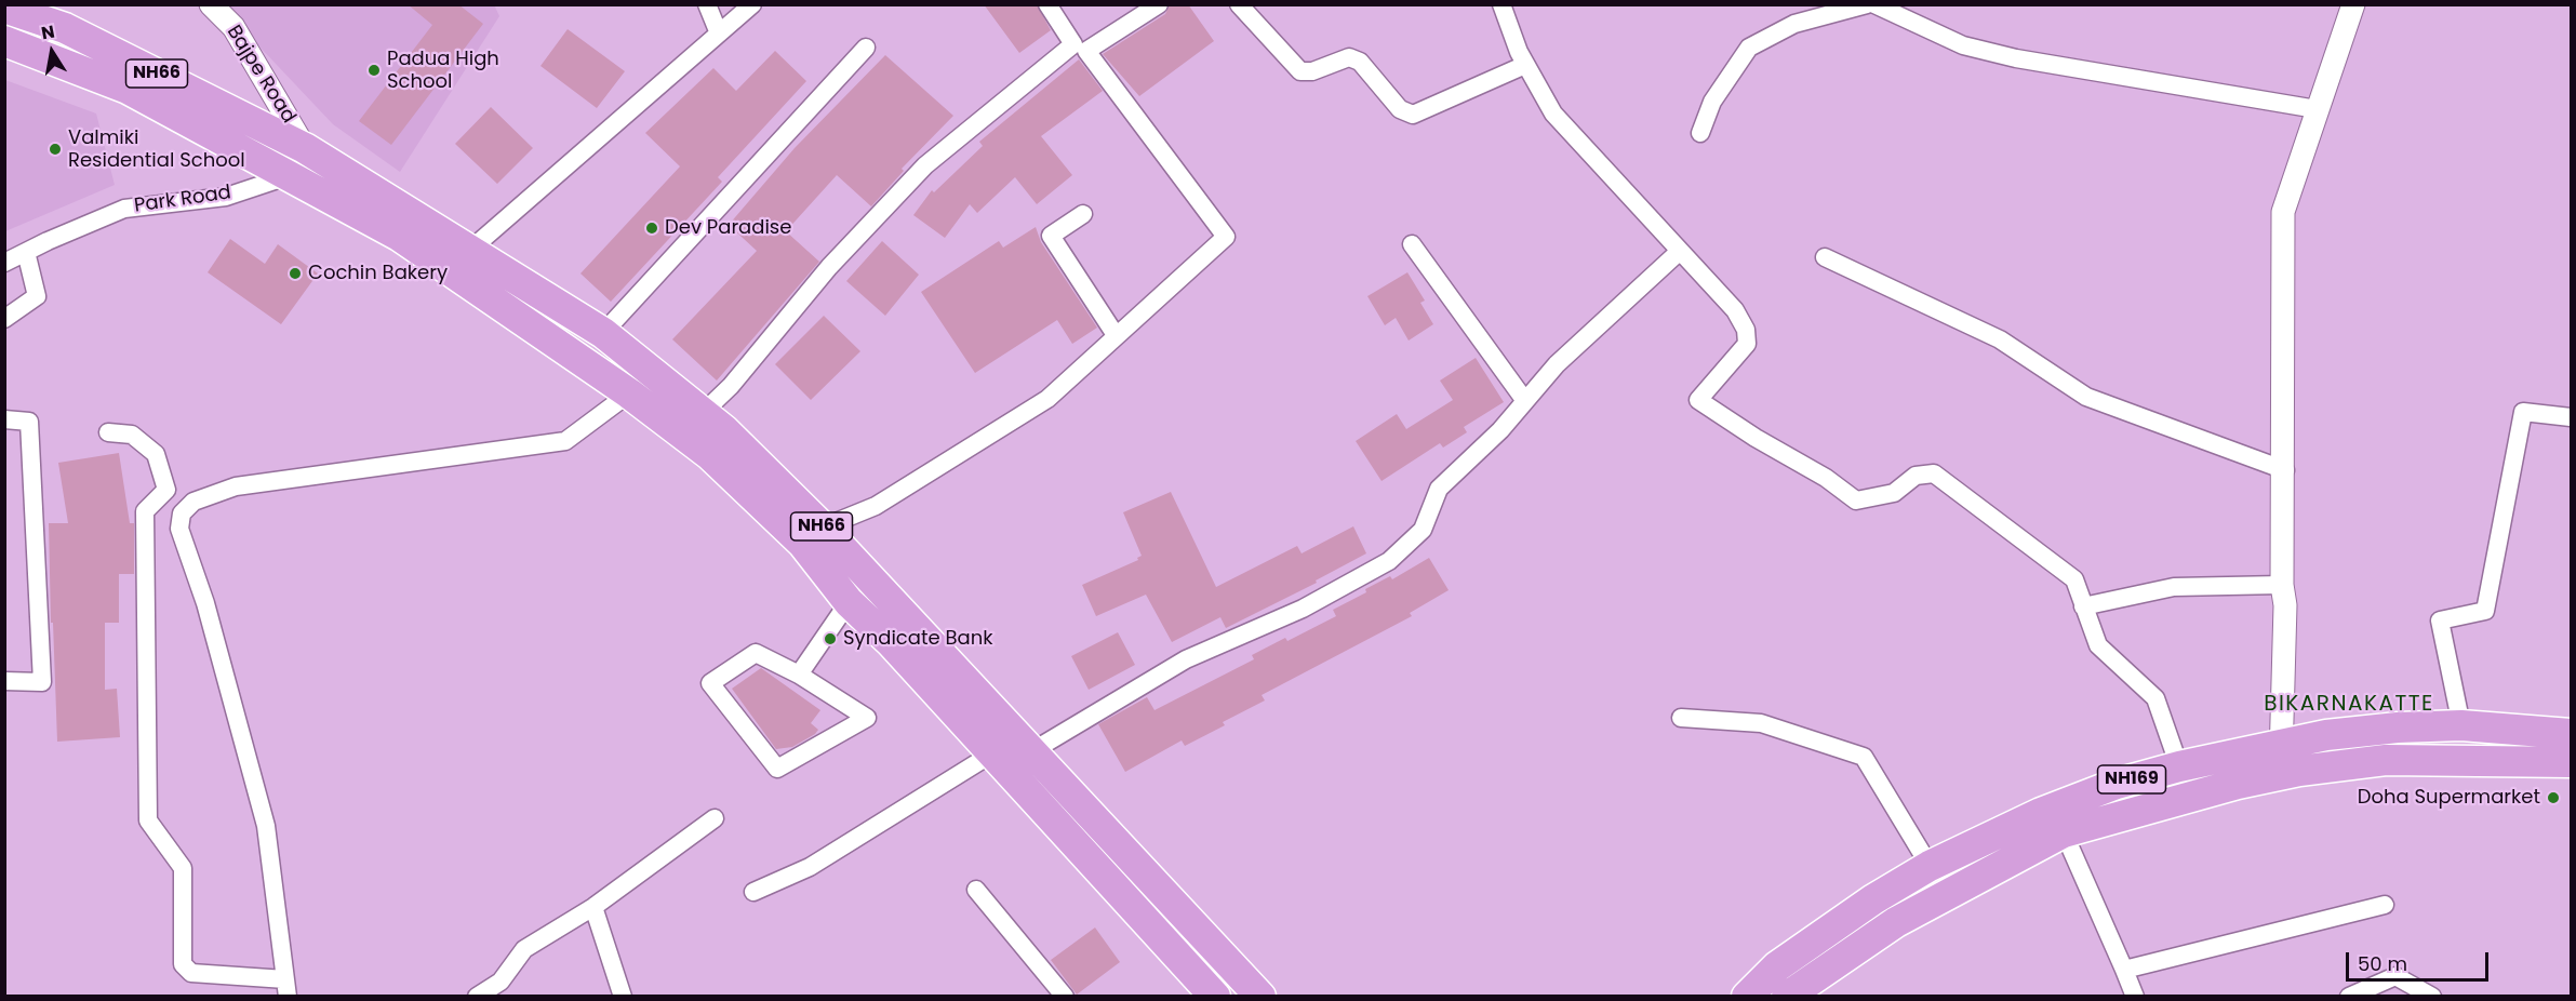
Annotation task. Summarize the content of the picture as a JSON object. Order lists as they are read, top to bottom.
{
  "streets": {
    "highway": ["NH66", "NH169"],
    "street": ["Bajpe Road", "Park Road"]
  },
  "crossings": [
    ["NH66", "Bajpe Road"],
    ["NH66", "Park Road"]
  ],
  "districts": ["BIKARNAKATTE"],
  "places": [
    "Padua High School",
    "Valmiki Residential School",
    "Dev Paradise",
    "Cochin Bakery",
    "Syndicate Bank",
    "Doha Supermarket"
  ],
  "scale_bar": "50 m",
  "north": "top"
}
